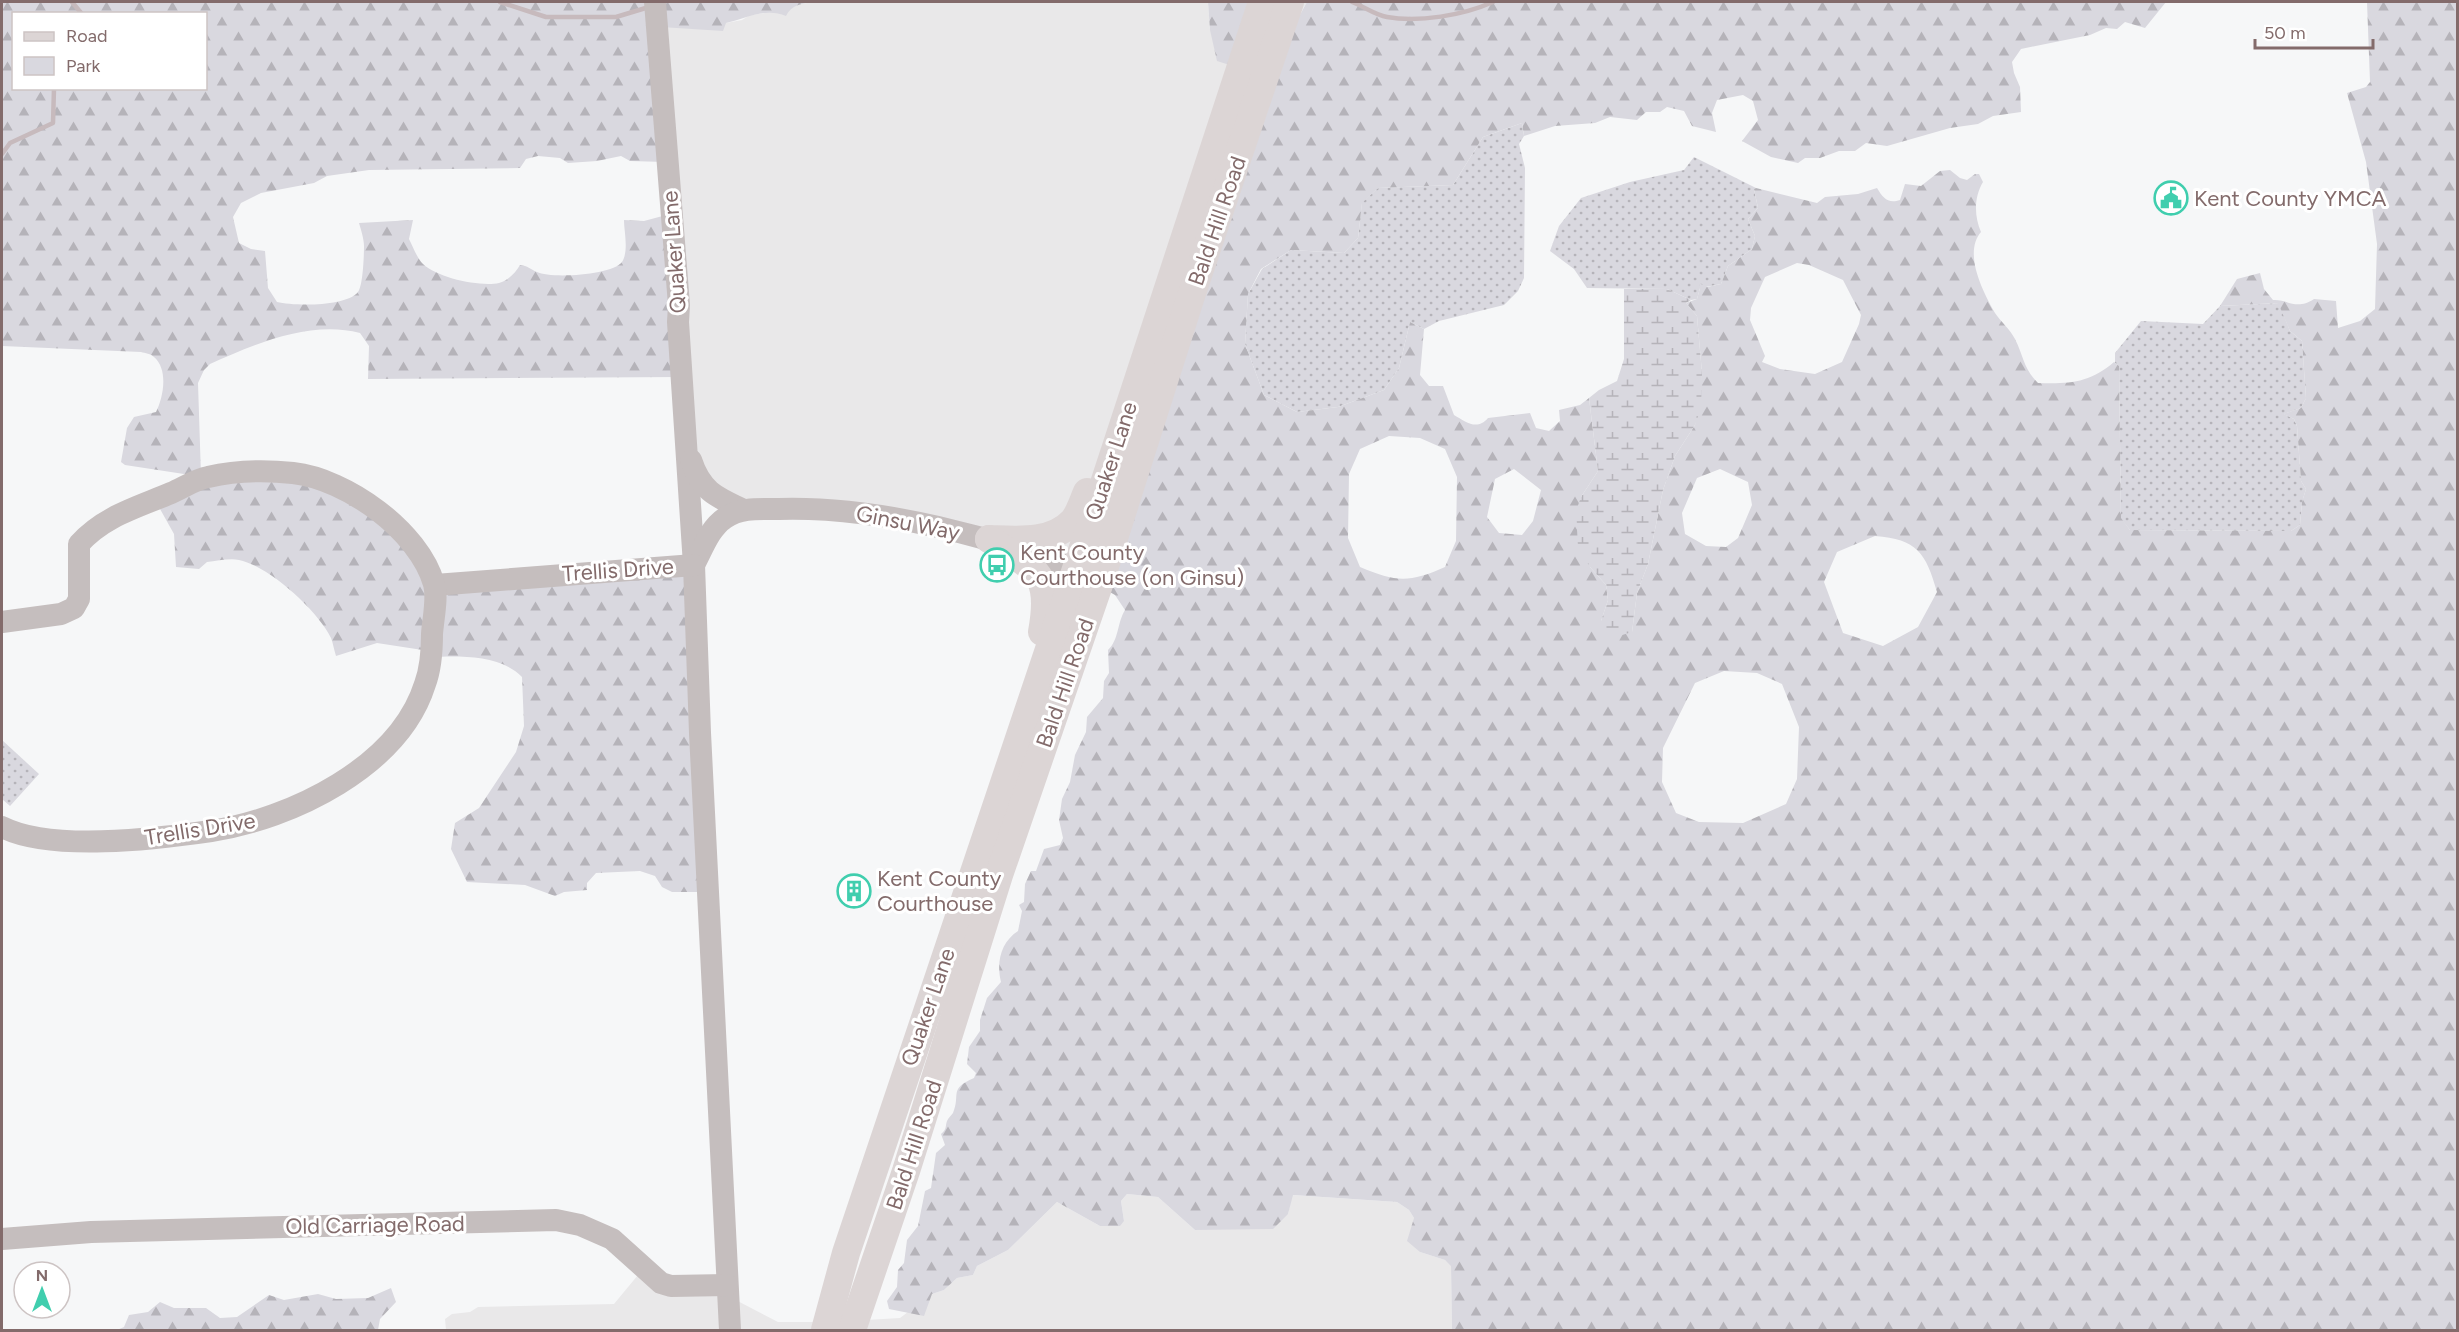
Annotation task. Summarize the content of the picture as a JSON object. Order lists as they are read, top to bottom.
{
  "streets": {
    "main road": ["Bald Hill Road", "Quaker Lane"],
    "street": ["Ginsu Way", "Trellis Drive", "Old Carriage Road"]
  },
  "crossings": [
    ["Bald Hill Road", "Quaker Lane"],
    ["Bald Hill Road", "Ginsu Way"],
    ["Quaker Lane", "Ginsu Way"],
    ["Quaker Lane", "Trellis Drive"],
    ["Quaker Lane", "Old Carriage Road"],
    ["Ginsu Way", "Trellis Drive"]
  ],
  "places": {
    "public building": ["Kent County YMCA"],
    "bus stop": ["Kent County Courthouse (on Ginsu)"],
    "building": ["Kent County Courthouse"]
  },
  "legend": ["Road", "Park"],
  "scale_bar": "50 m",
  "north": "top"
}
